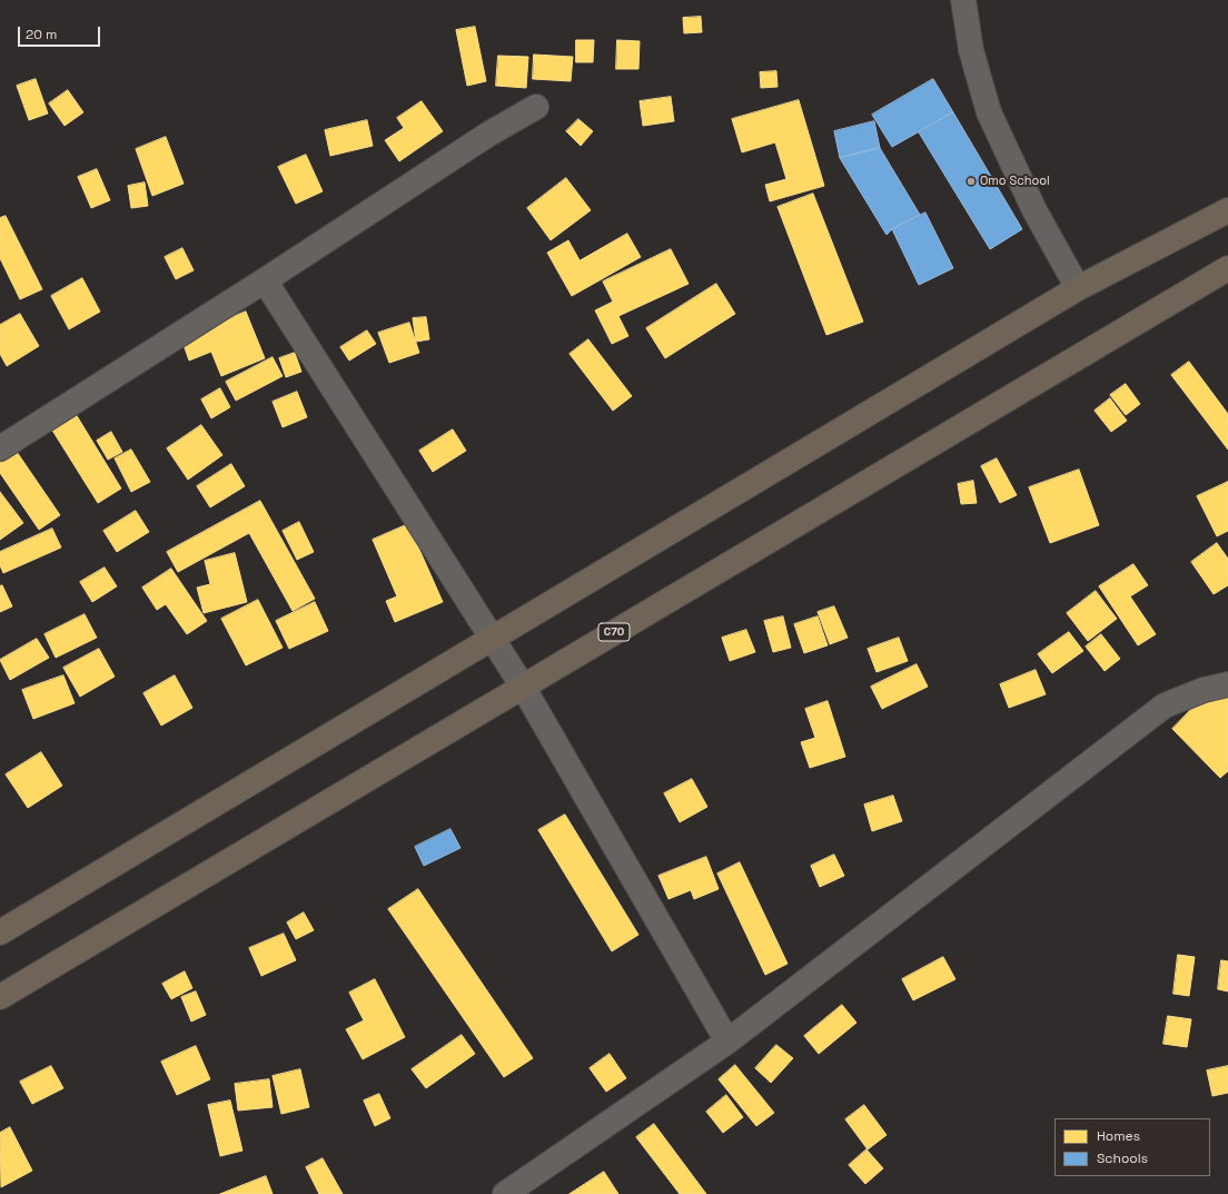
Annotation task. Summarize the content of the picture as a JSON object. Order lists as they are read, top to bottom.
{
  "streets": {
    "highway": ["C70"]
  },
  "places": ["Omo School"],
  "legend": ["Homes", "Schools"],
  "scale_bar": "20 m"
}
